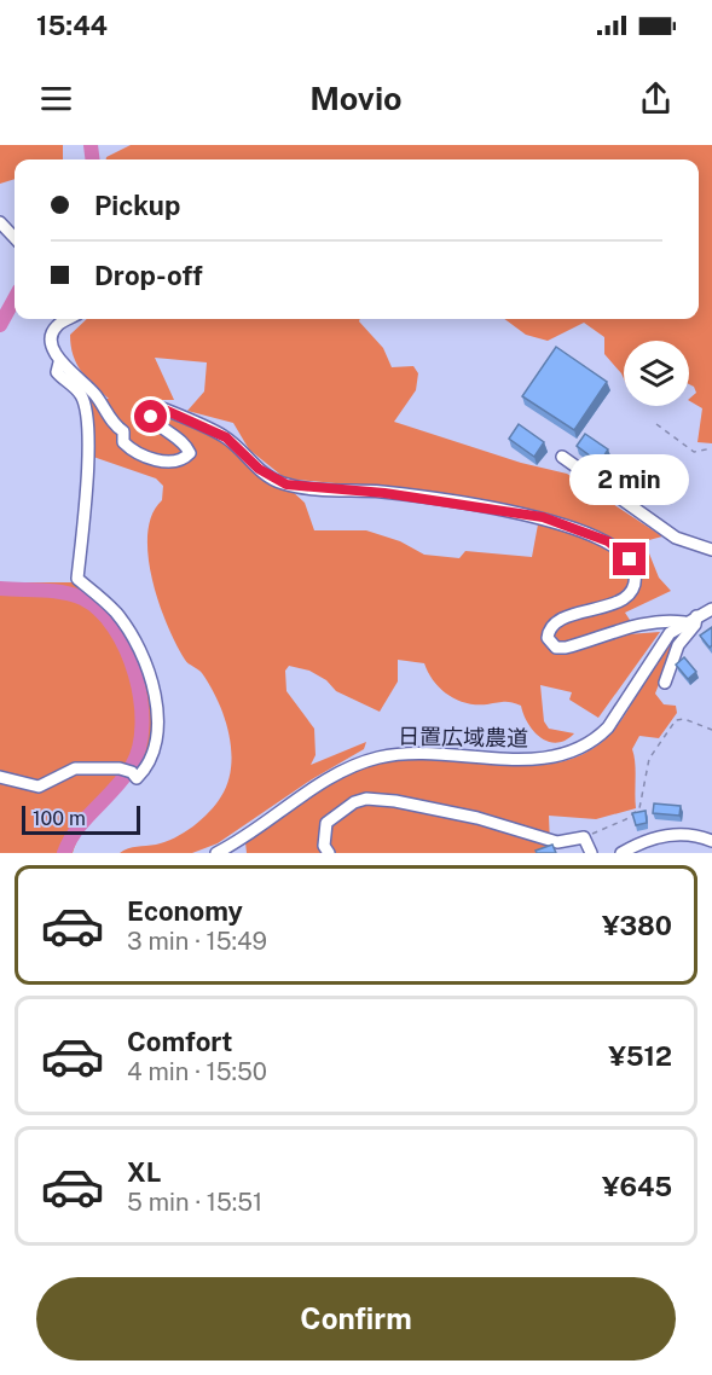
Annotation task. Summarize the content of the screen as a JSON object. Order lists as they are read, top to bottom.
{
  "streets": {
    "street": ["日置広域農道"]
  },
  "scale_bar": "100 m",
  "page": {
    "status": "15:44",
    "header": "Movio",
    "banner": ["Pickup", "Drop-off"],
    "bubble": "2 min",
    "scale": "100 m",
    "list": [
      {
        "name": "Economy",
        "note": "3 min · 15:49",
        "value": "¥380"
      },
      {
        "name": "Comfort",
        "note": "4 min · 15:50",
        "value": "¥512"
      },
      {
        "name": "XL",
        "note": "5 min · 15:51",
        "value": "¥645"
      }
    ],
    "buttons": "Confirm"
  }
}
